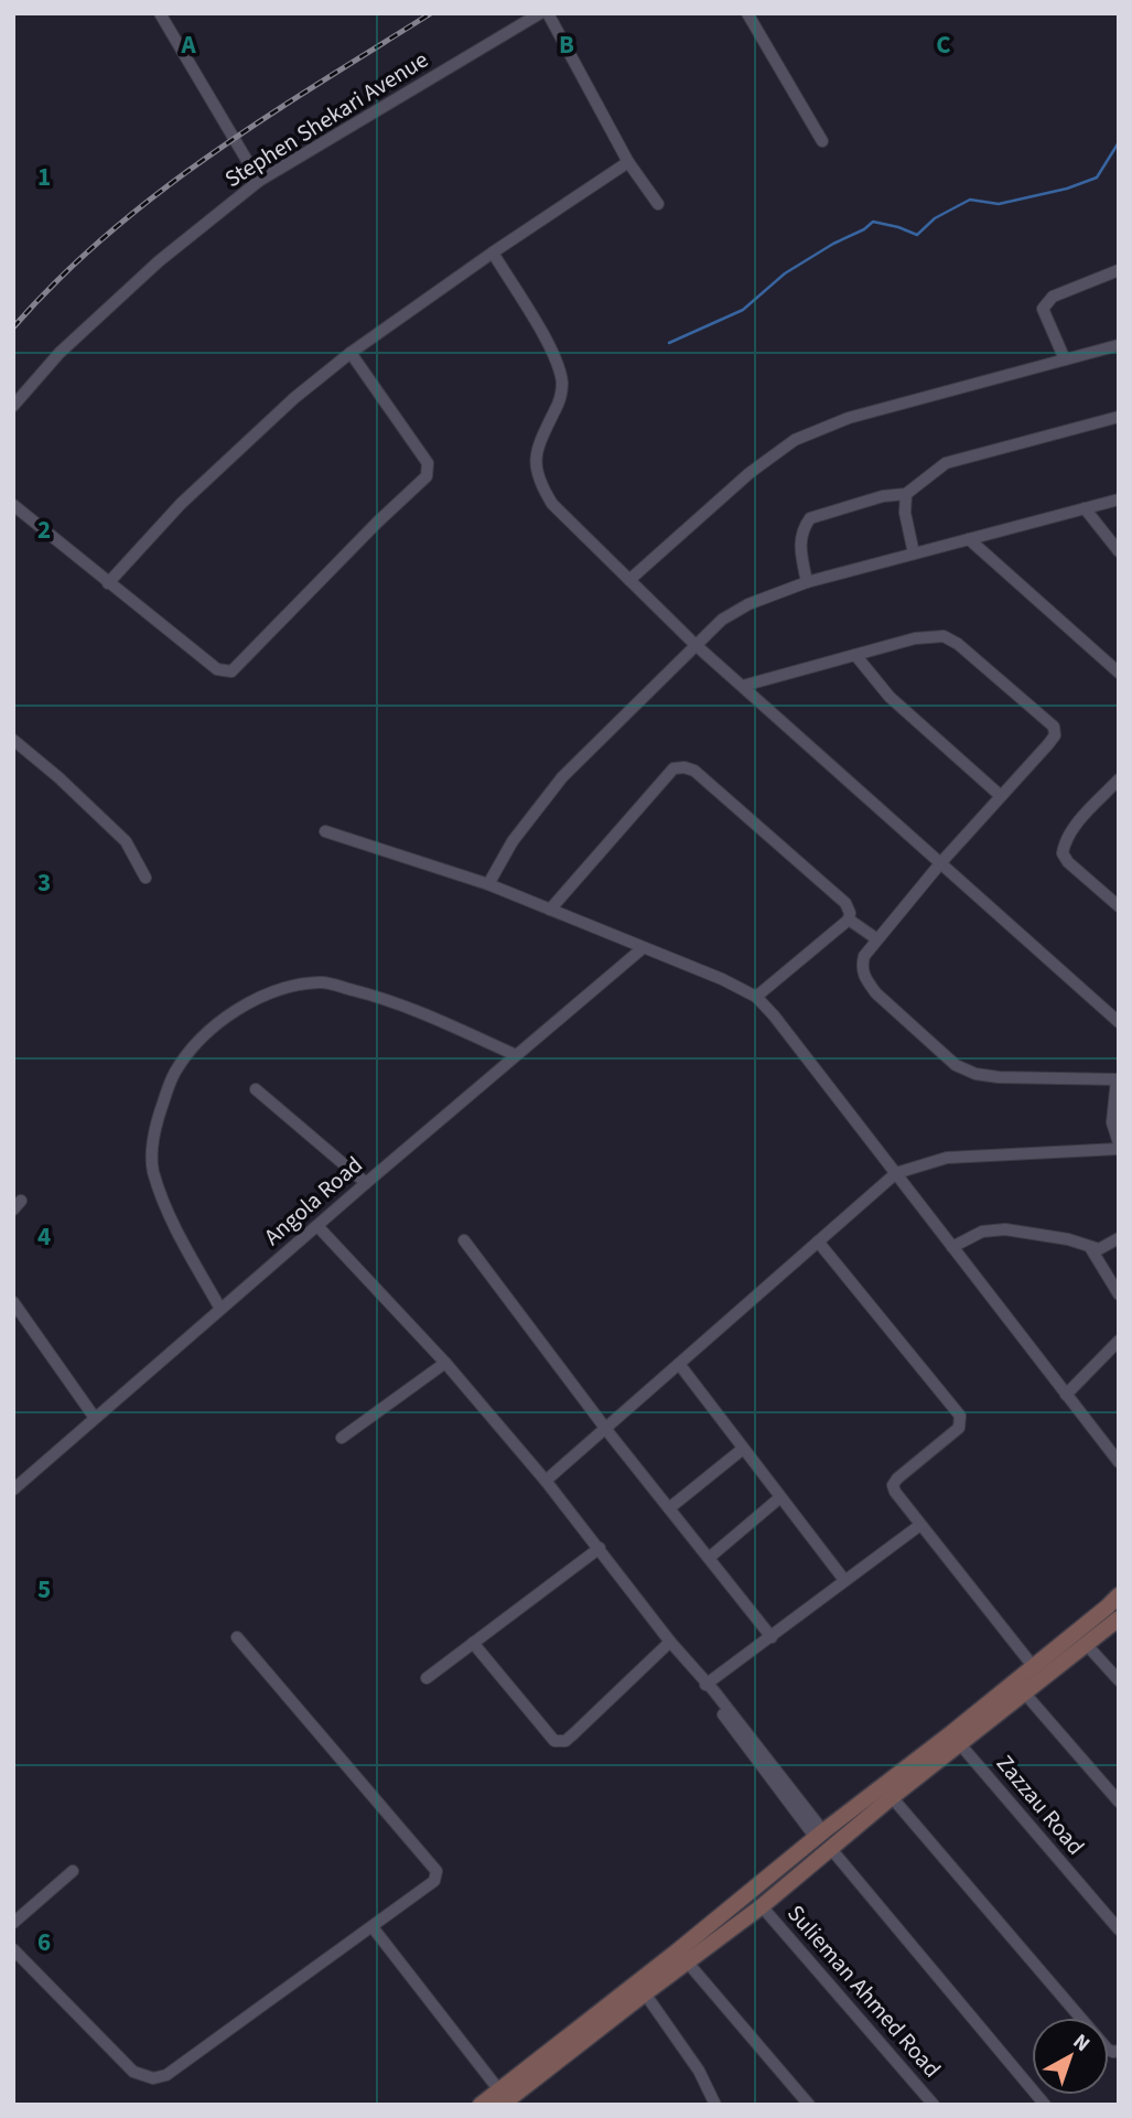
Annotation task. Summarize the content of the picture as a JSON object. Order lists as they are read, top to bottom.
{
  "streets": {
    "street": [
      "Stephen Shekari Avenue",
      "Angola Road",
      "Zazzau Road",
      "Sulieman Ahmed Road"
    ]
  },
  "north": "top right",
  "grid": {
    "columns": ["A", "B", "C"],
    "rows": [
      "1",
      "2",
      "3",
      "4",
      "5",
      "6"
    ]
  }
}
